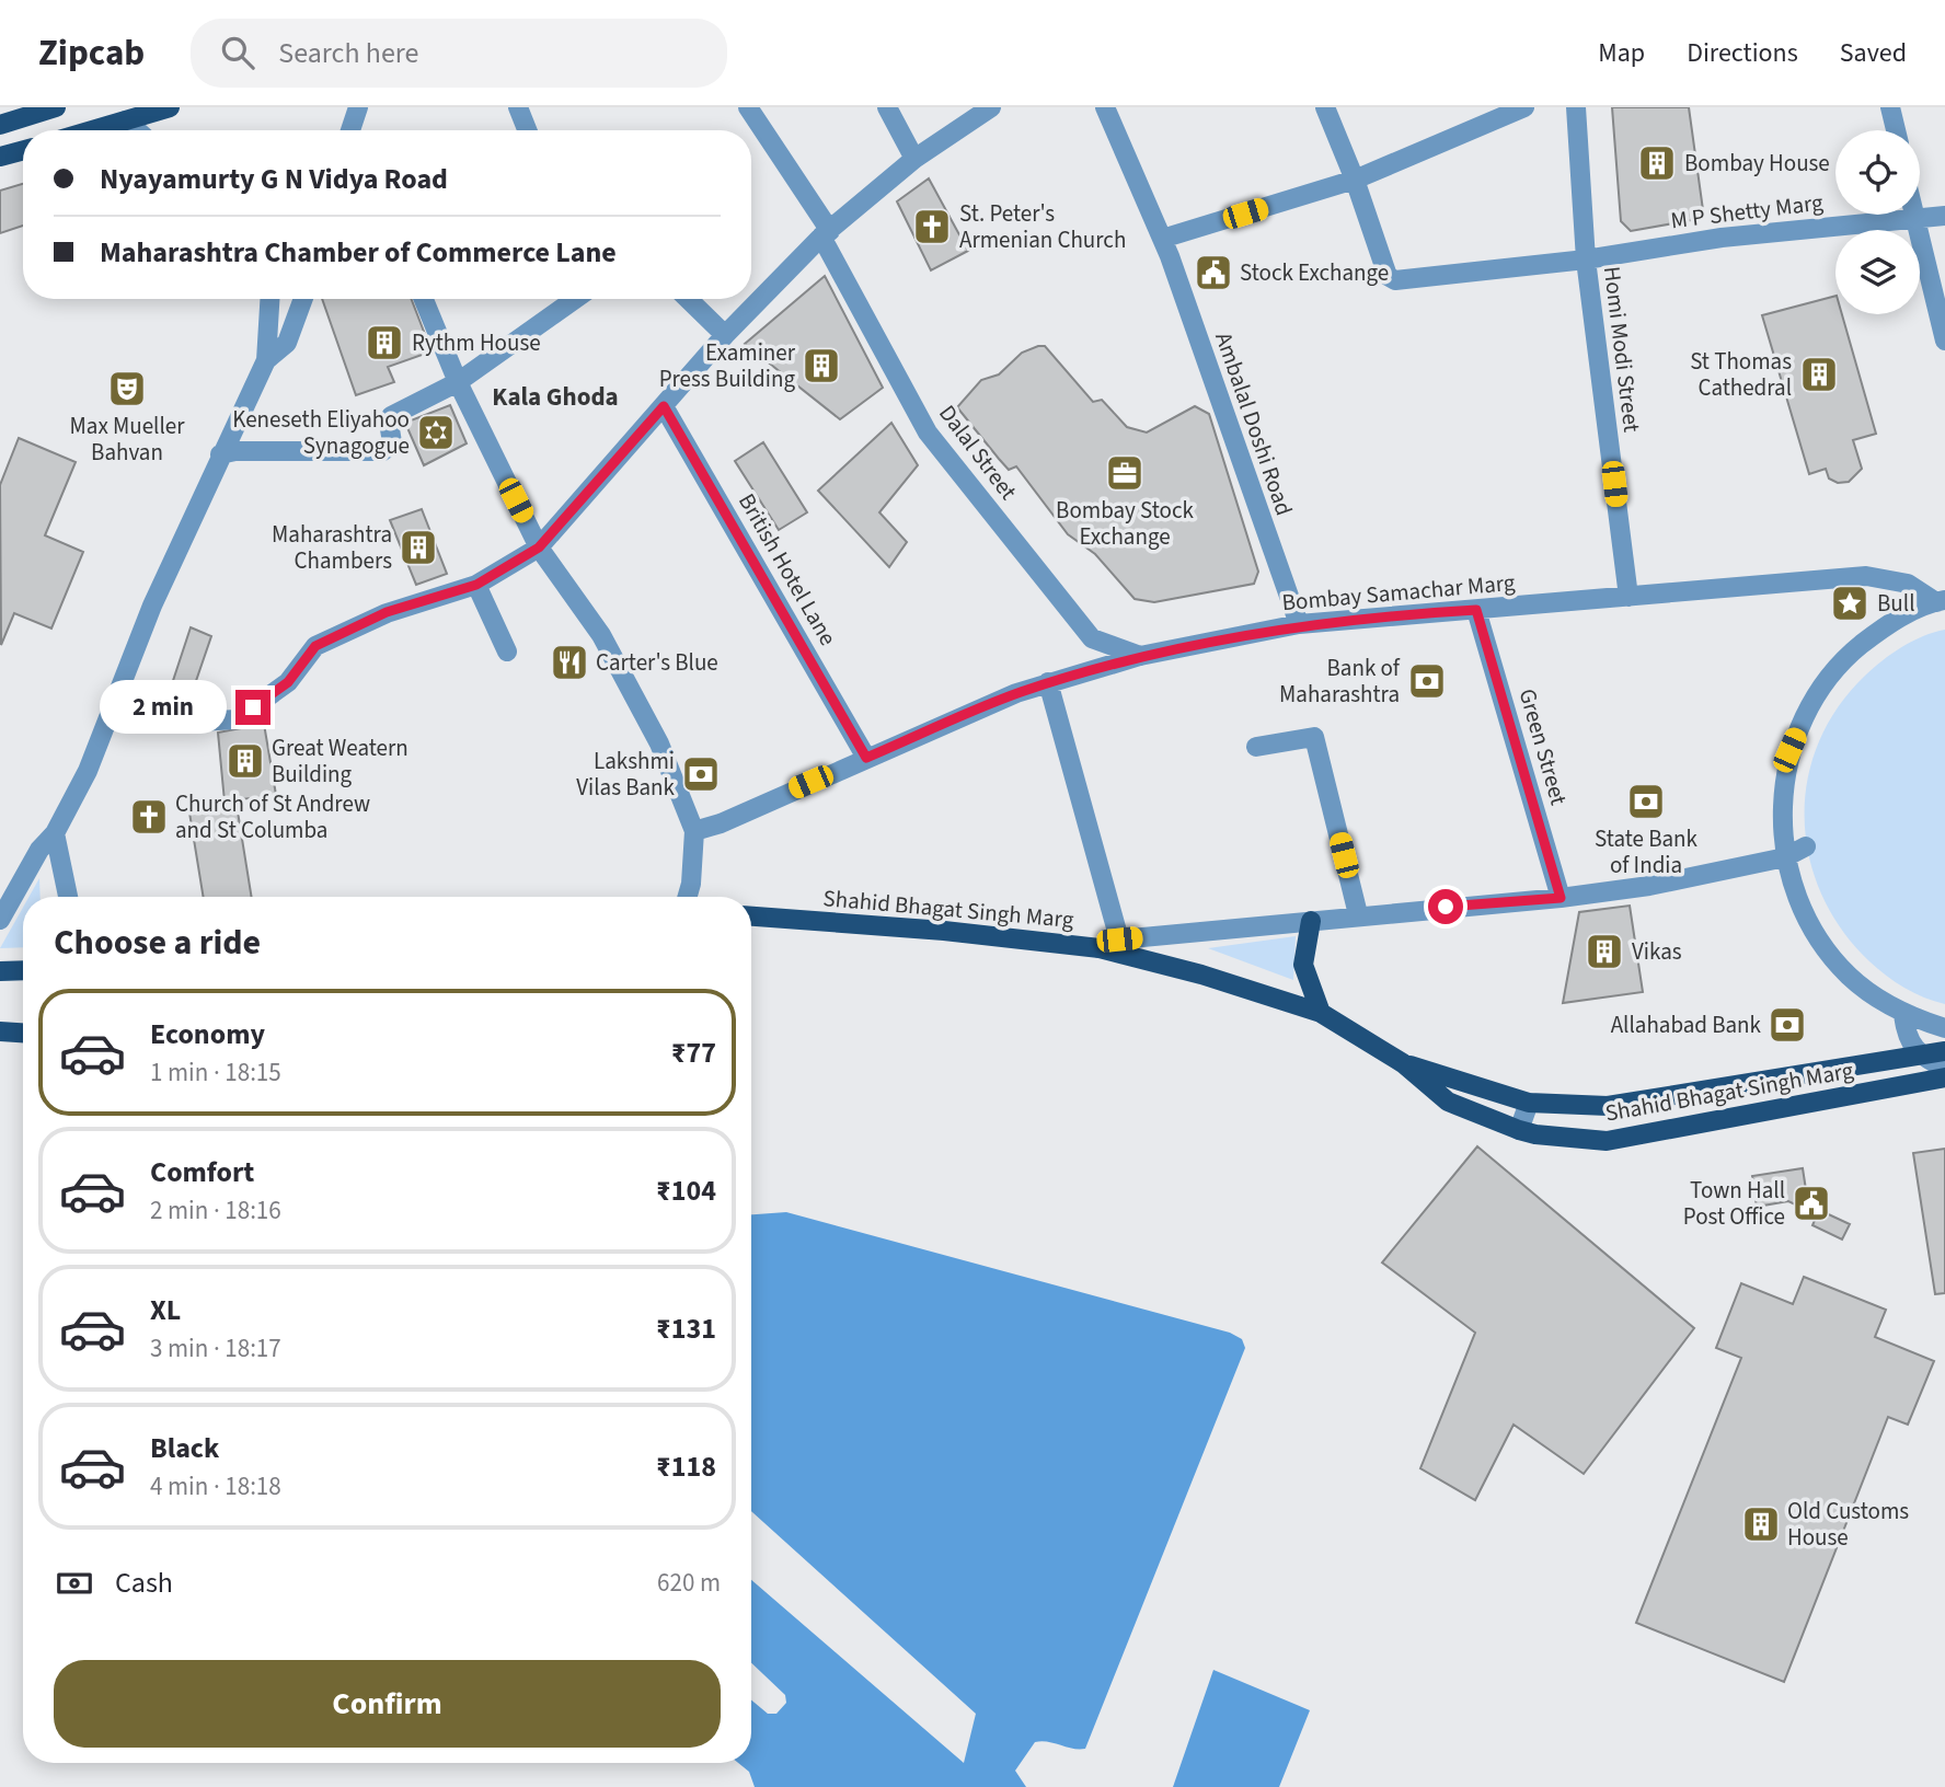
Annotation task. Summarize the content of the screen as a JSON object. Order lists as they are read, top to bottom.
{
  "streets": {
    "main road": ["Shahid Bhagat Singh Marg"],
    "street": [
      "M P Shetty Marg",
      "Homi Modi Street",
      "Ambalal Doshi Road",
      "Dalal Street",
      "British Hotel Lane",
      "Bombay Samachar Marg",
      "Green Street"
    ]
  },
  "crossings": [
    ["M P Shetty Marg", "Homi Modi Street"],
    ["Homi Modi Street", "Bombay Samachar Marg"],
    ["Ambalal Doshi Road", "Bombay Samachar Marg"],
    ["Dalal Street", "Bombay Samachar Marg"],
    ["British Hotel Lane", "Bombay Samachar Marg"],
    ["Bombay Samachar Marg", "Green Street"]
  ],
  "districts": ["Kala Ghoda"],
  "places": {
    "building": [
      "Bombay House",
      "Rythm House",
      "Examiner Press Building",
      "St Thomas Cathedral",
      "Maharashtra Chambers",
      "Great Weatern Building",
      "Vikas",
      "Old Customs House"
    ],
    "church": ["St. Peter's Armenian Church", "Church of St Andrew and St Columba"],
    "public building": ["Stock Exchange", "Town Hall Post Office"],
    "theatre": ["Max Mueller Bahvan"],
    "synagogue": ["Keneseth Eliyahoo Synagogue"],
    "office": ["Bombay Stock Exchange"],
    "place": ["Bull"],
    "restaurant": ["Carter's Blue"],
    "bank": [
      "Bank of Maharashtra",
      "Lakshmi Vilas Bank",
      "State Bank of India",
      "Allahabad Bank"
    ]
  },
  "page": {
    "header": "Zipcab",
    "search": "Search here",
    "nav": ["Map", "Directions", "Saved"],
    "banner": ["Nyayamurty G N Vidya Road", "Maharashtra Chamber of Commerce Lane"],
    "bubble": "2 min",
    "heading": "Choose a ride",
    "list": [
      {
        "name": "Economy",
        "note": "1 min · 18:15",
        "value": "₹77"
      },
      {
        "name": "Comfort",
        "note": "2 min · 18:16",
        "value": "₹104"
      },
      {
        "name": "XL",
        "note": "3 min · 18:17",
        "value": "₹131"
      },
      {
        "name": "Black",
        "note": "4 min · 18:18",
        "value": "₹118"
      }
    ],
    "pay": ["Cash", "620 m"],
    "buttons": "Confirm"
  }
}
